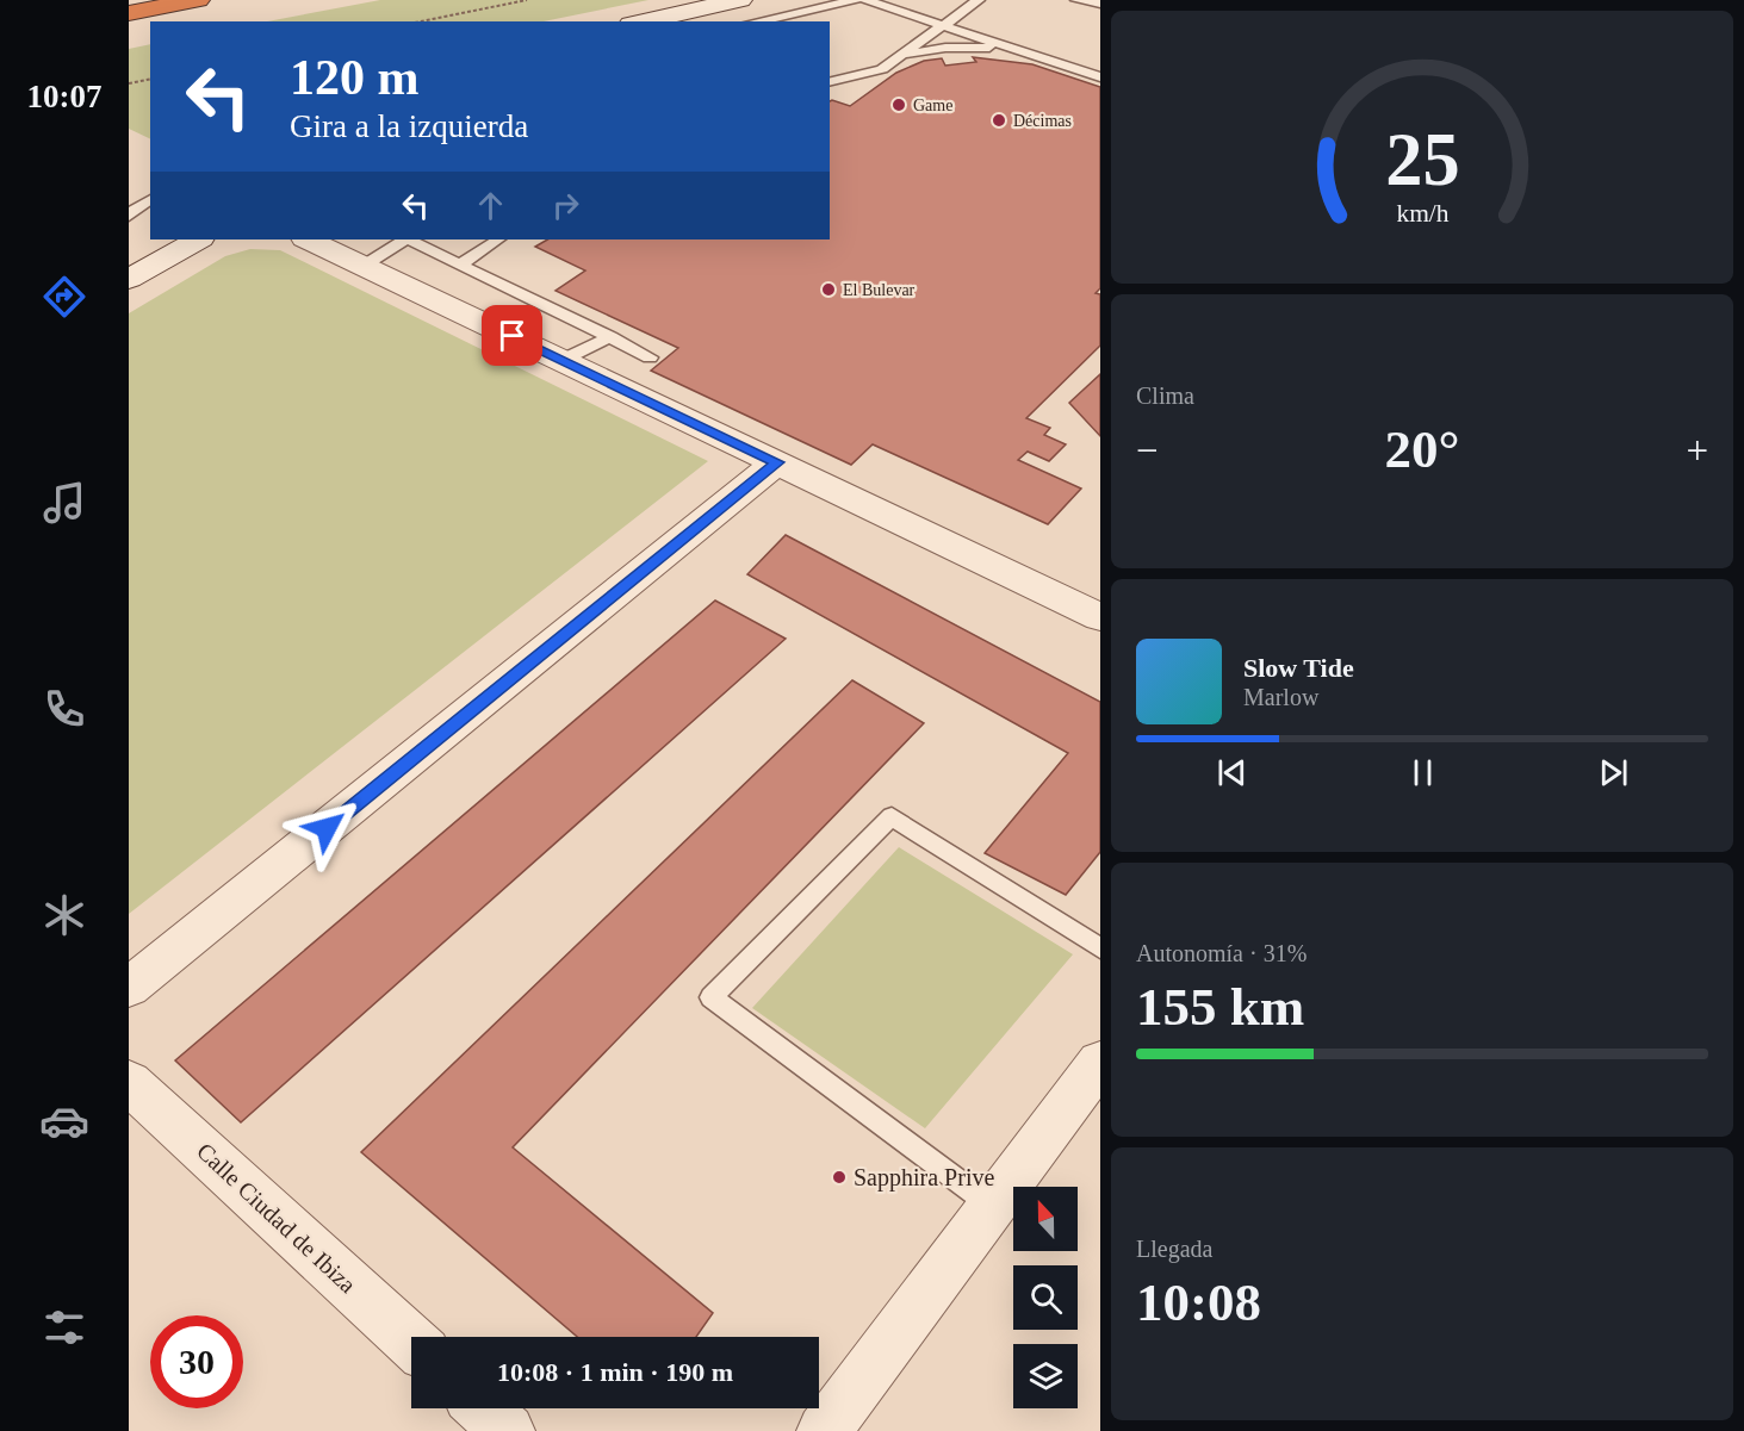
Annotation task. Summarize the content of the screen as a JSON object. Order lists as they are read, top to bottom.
{
  "streets": {
    "street": ["Calle Ciudad de Ibiza"]
  },
  "places": [
    "Game",
    "Décimas",
    "El Bulevar",
    "Sapphira Prive"
  ],
  "north": "top",
  "page": {
    "tabs": "10:07",
    "turn": ["120 m", "Gira a la izquierda"],
    "tile": [
      "Clima",
      ["Autonomía · 31%", "155 km"],
      ["Llegada", "10:08"]
    ],
    "heat": ["−", "20°", "+"],
    "song": ["Slow Tide", "Marlow"],
    "limit": "30",
    "trip": "10:08 · 1 min · 190 m",
    "gauge": ["25", "km/h"]
  }
}
